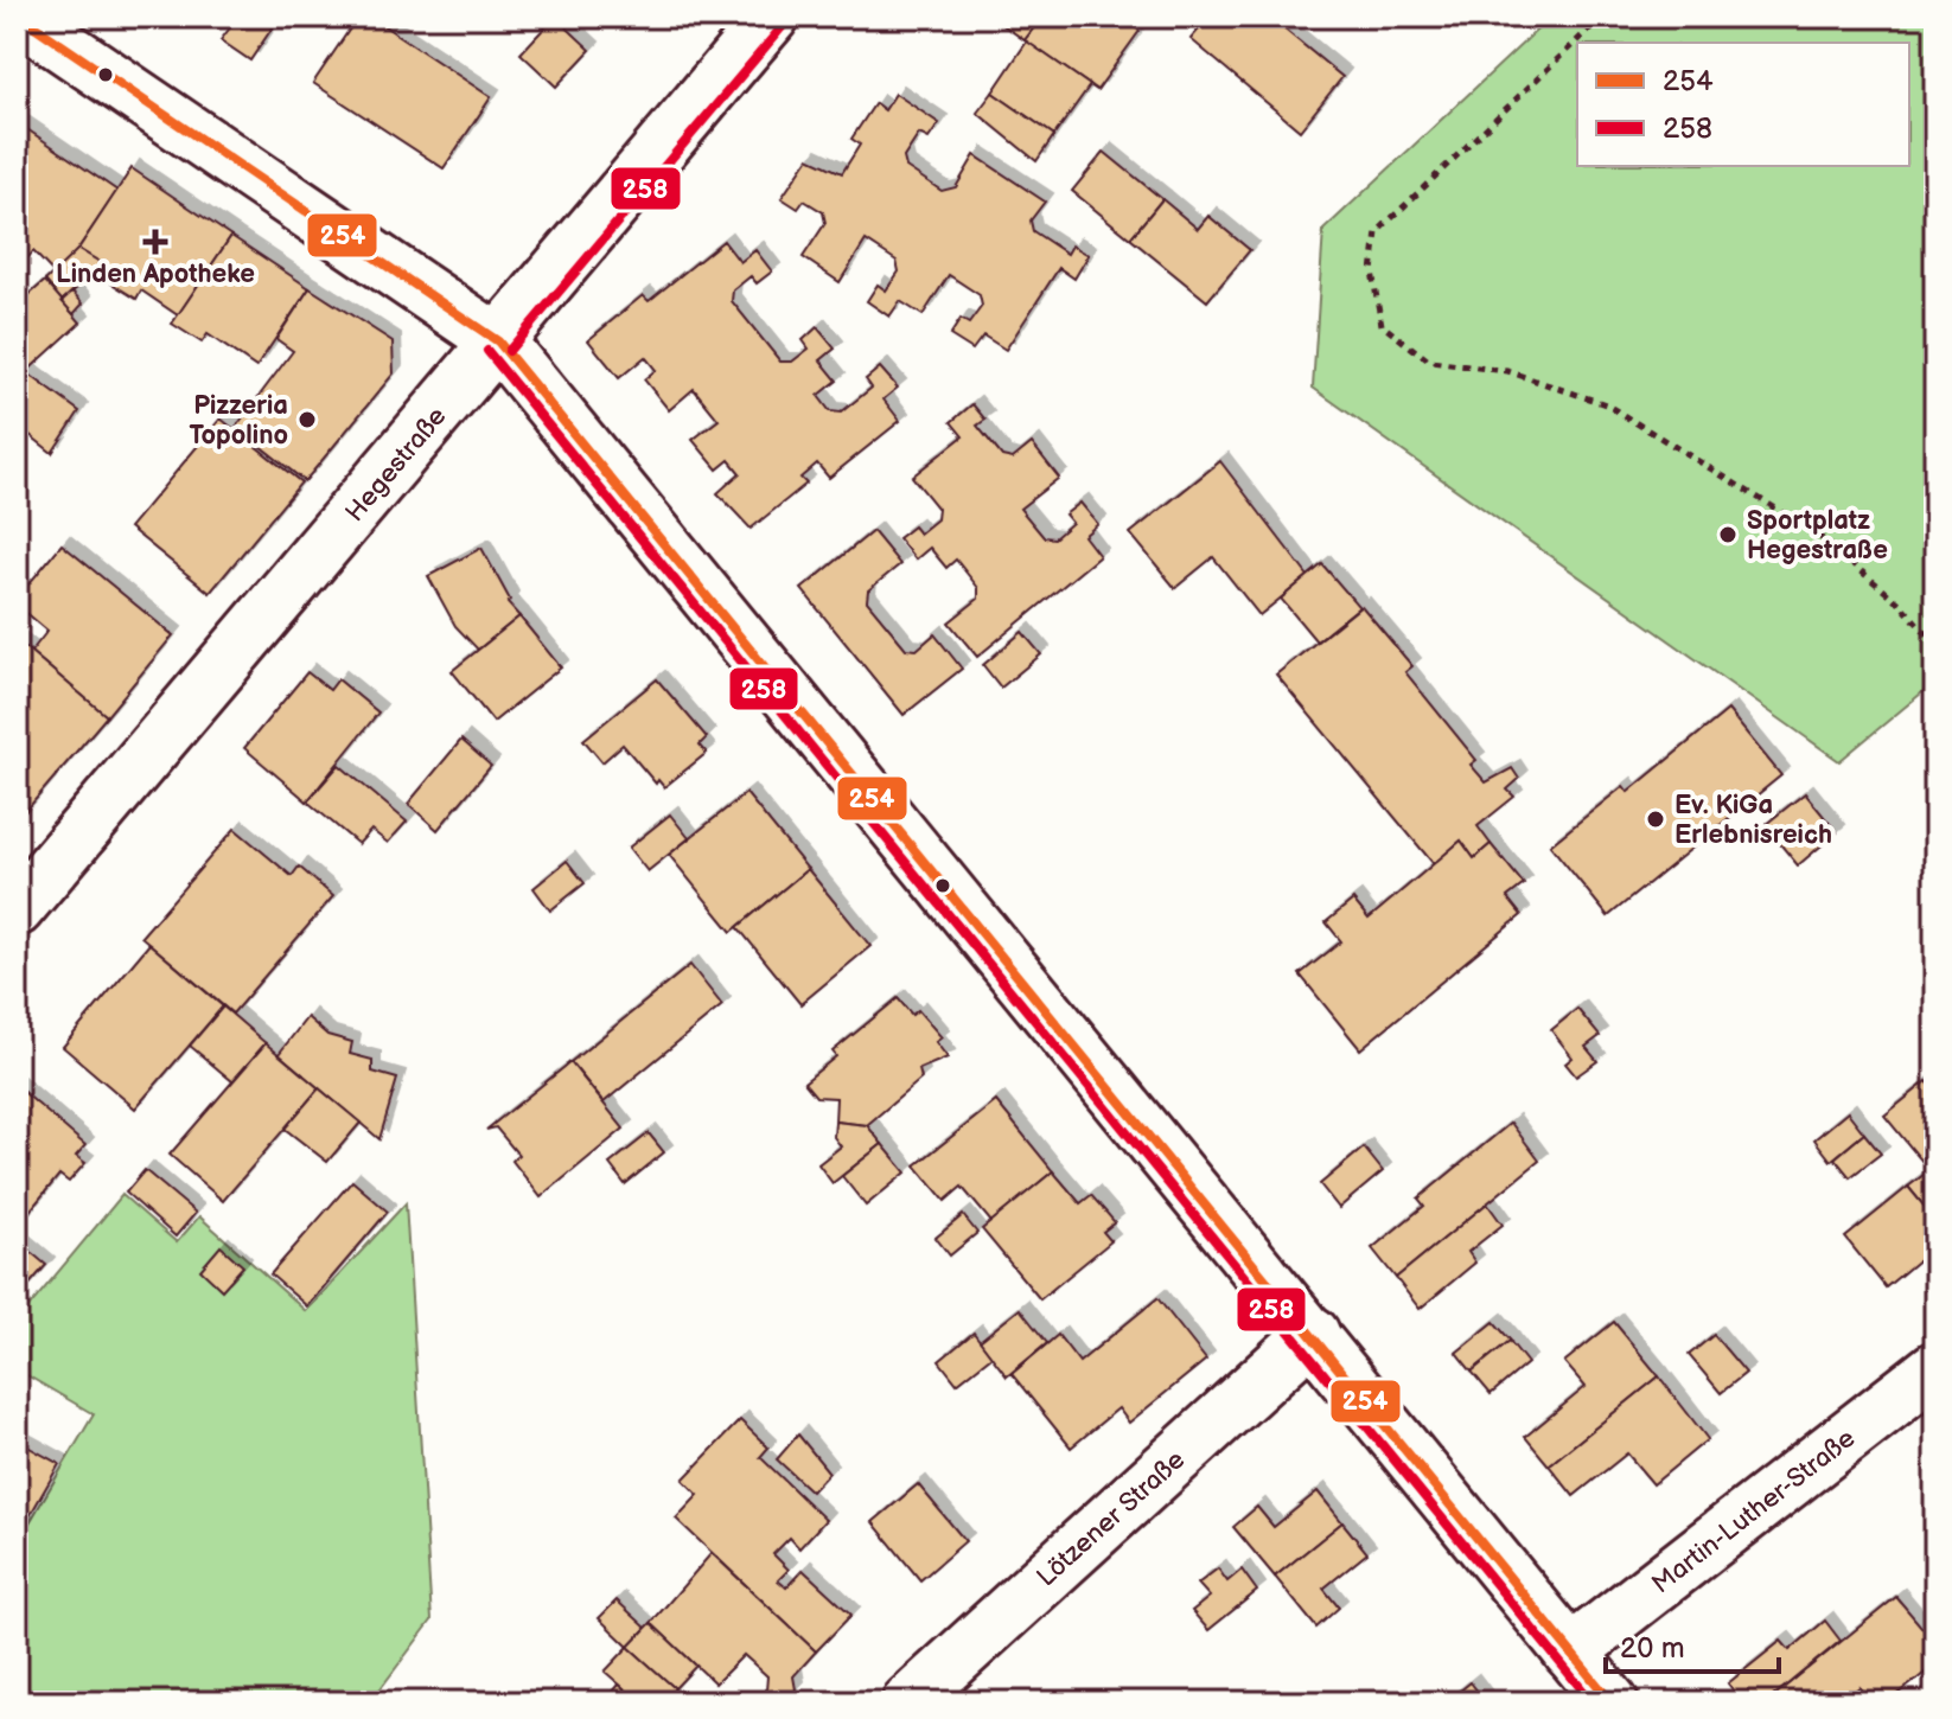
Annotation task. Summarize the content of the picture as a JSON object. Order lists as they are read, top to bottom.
{
  "streets": {
    "street": ["Hegestraße", "Martin-Luther-Straße", "Lötzener Straße"]
  },
  "places": {
    "health": ["Linden Apotheke"],
    "other": ["Pizzeria Topolino", "Sportplatz Hegestraße", "Ev. KiGa Erlebnisreich"]
  },
  "lines": ["transit line 254", "transit line 258"],
  "legend": ["254", "258"],
  "scale_bar": "20 m"
}
